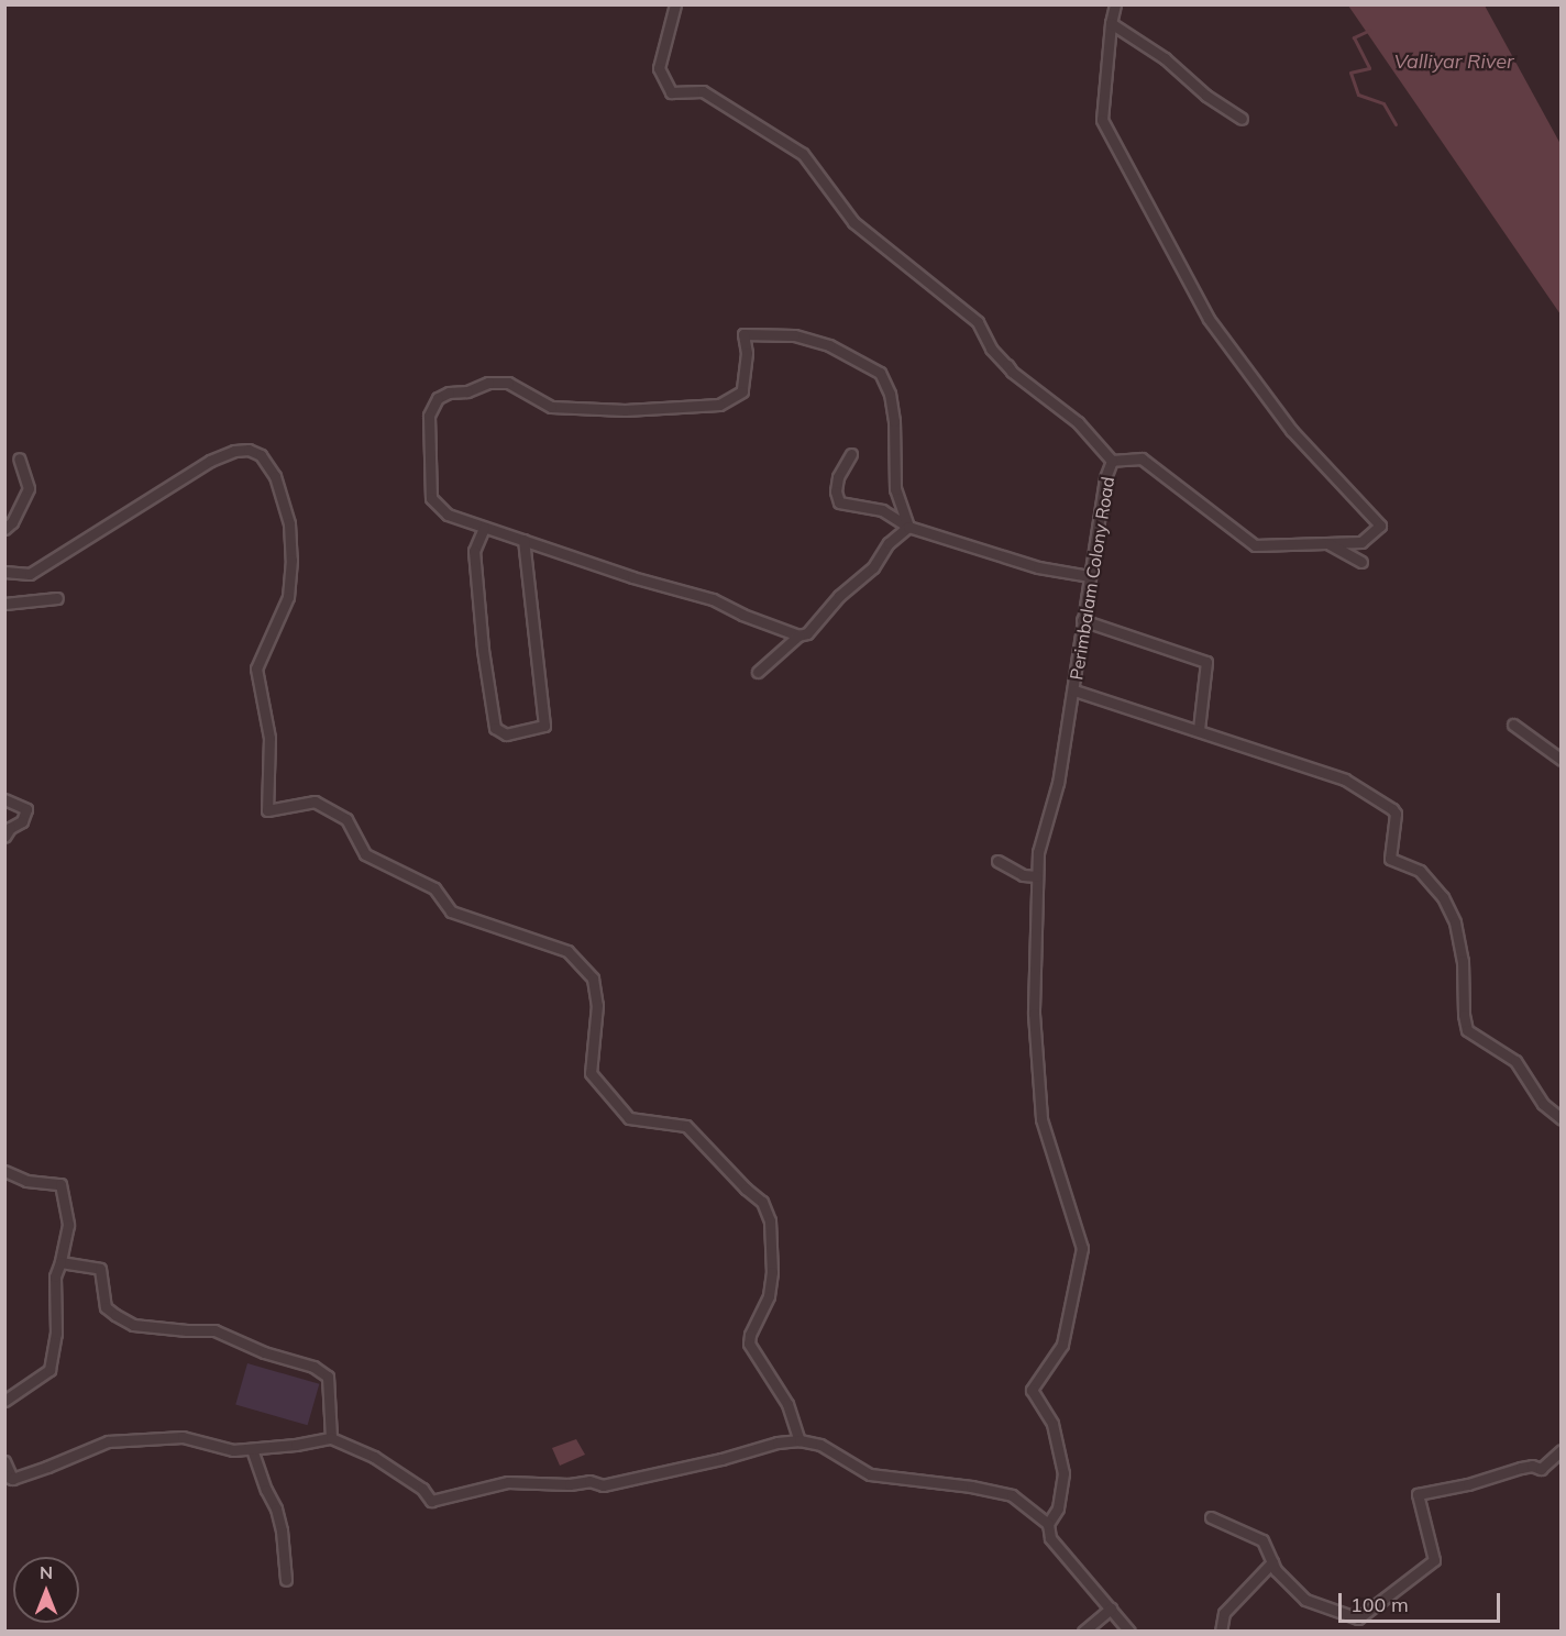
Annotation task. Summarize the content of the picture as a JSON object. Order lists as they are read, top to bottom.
{
  "streets": {
    "street": ["Perimbalam Colony Road"]
  },
  "water": ["Valliyar River"],
  "scale_bar": "100 m",
  "north": "top"
}
